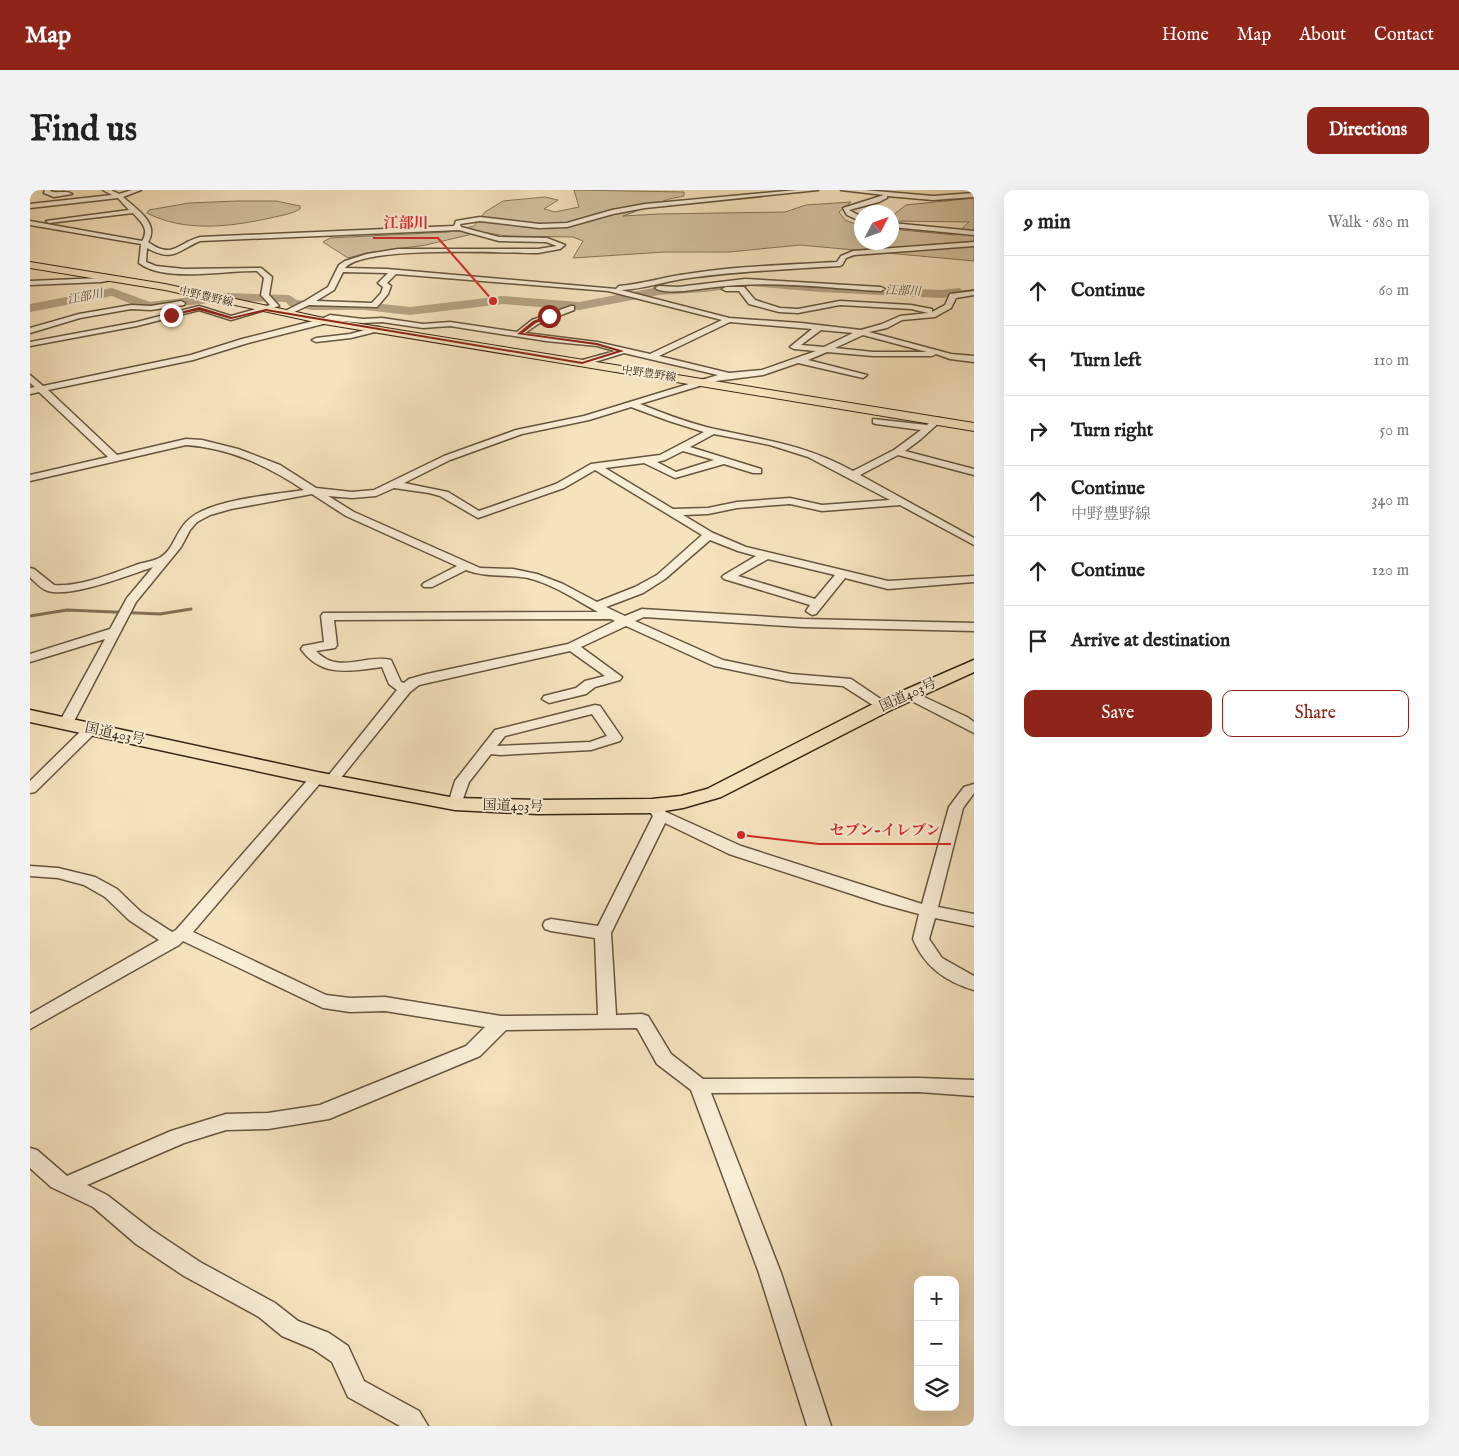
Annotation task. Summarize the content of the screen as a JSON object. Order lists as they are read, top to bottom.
{
  "streets": {
    "highway": ["国道403号"],
    "main road": ["中野豊野線"]
  },
  "water": ["江部川"],
  "places": ["江部川", "セブン-イレブン"],
  "north": "top right",
  "page": {
    "header": "Map",
    "nav": [
      "Home",
      "Map",
      "About",
      "Contact"
    ],
    "buttons": [
      "Directions",
      ["Save", "Share"]
    ],
    "title": "Find us",
    "heading": ["9 min", "Walk · 680 m"],
    "list": [
      ["Continue", "60 m"],
      ["Turn left", "110 m"],
      ["Turn right", "50 m"],
      ["Continue", "中野豊野線", "340 m"],
      ["Continue", "120 m"],
      "Arrive at destination"
    ],
    "map_buttons": ["+", "−"]
  }
}
